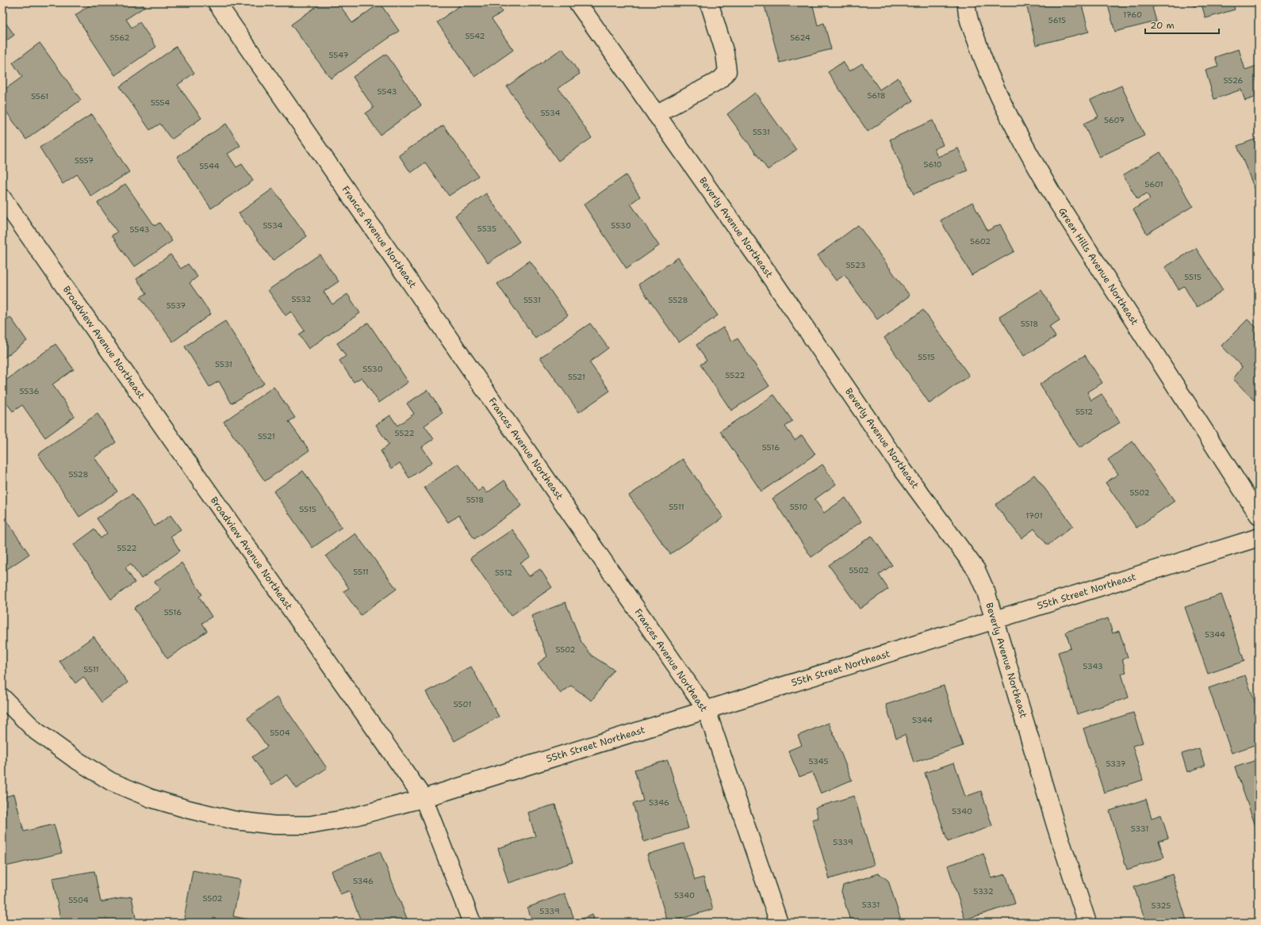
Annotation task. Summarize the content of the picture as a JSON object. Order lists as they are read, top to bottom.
{
  "streets": {
    "street": [
      "Beverly Avenue Northeast",
      "Frances Avenue Northeast",
      "Green Hills Avenue Northeast",
      "Broadview Avenue Northeast",
      "55th Street Northeast"
    ]
  },
  "crossings": [
    ["Beverly Avenue Northeast", "55th Street Northeast"],
    ["Frances Avenue Northeast", "55th Street Northeast"],
    ["Broadview Avenue Northeast", "55th Street Northeast"]
  ],
  "house_numbers": [
    "1760",
    "5615",
    "5542",
    "5562",
    "5624",
    "5547",
    "5526",
    "5543",
    "5618",
    "5561",
    "5554",
    "5534",
    "5607",
    "5531",
    "5557",
    "5610",
    "5544",
    "5601",
    "5534",
    "5530",
    "5535",
    "5543",
    "5602",
    "5523",
    "5515",
    "5532",
    "5531",
    "5528",
    "5537",
    "5518",
    "5515",
    "5531",
    "5530",
    "5522",
    "5521",
    "5536",
    "5512",
    "5522",
    "5521",
    "5516",
    "5528",
    "5502",
    "5518",
    "5511",
    "5510",
    "5515",
    "1701",
    "5522",
    "5502",
    "5511",
    "5512",
    "5516",
    "5344",
    "5502",
    "5343",
    "5511",
    "5501",
    "5344",
    "5504",
    "5345",
    "5337",
    "5346",
    "5340",
    "5331",
    "5339",
    "5346",
    "5332",
    "5340",
    "5502",
    "5504",
    "5331",
    "5325",
    "5339"
  ],
  "scale_bar": "20 m"
}
